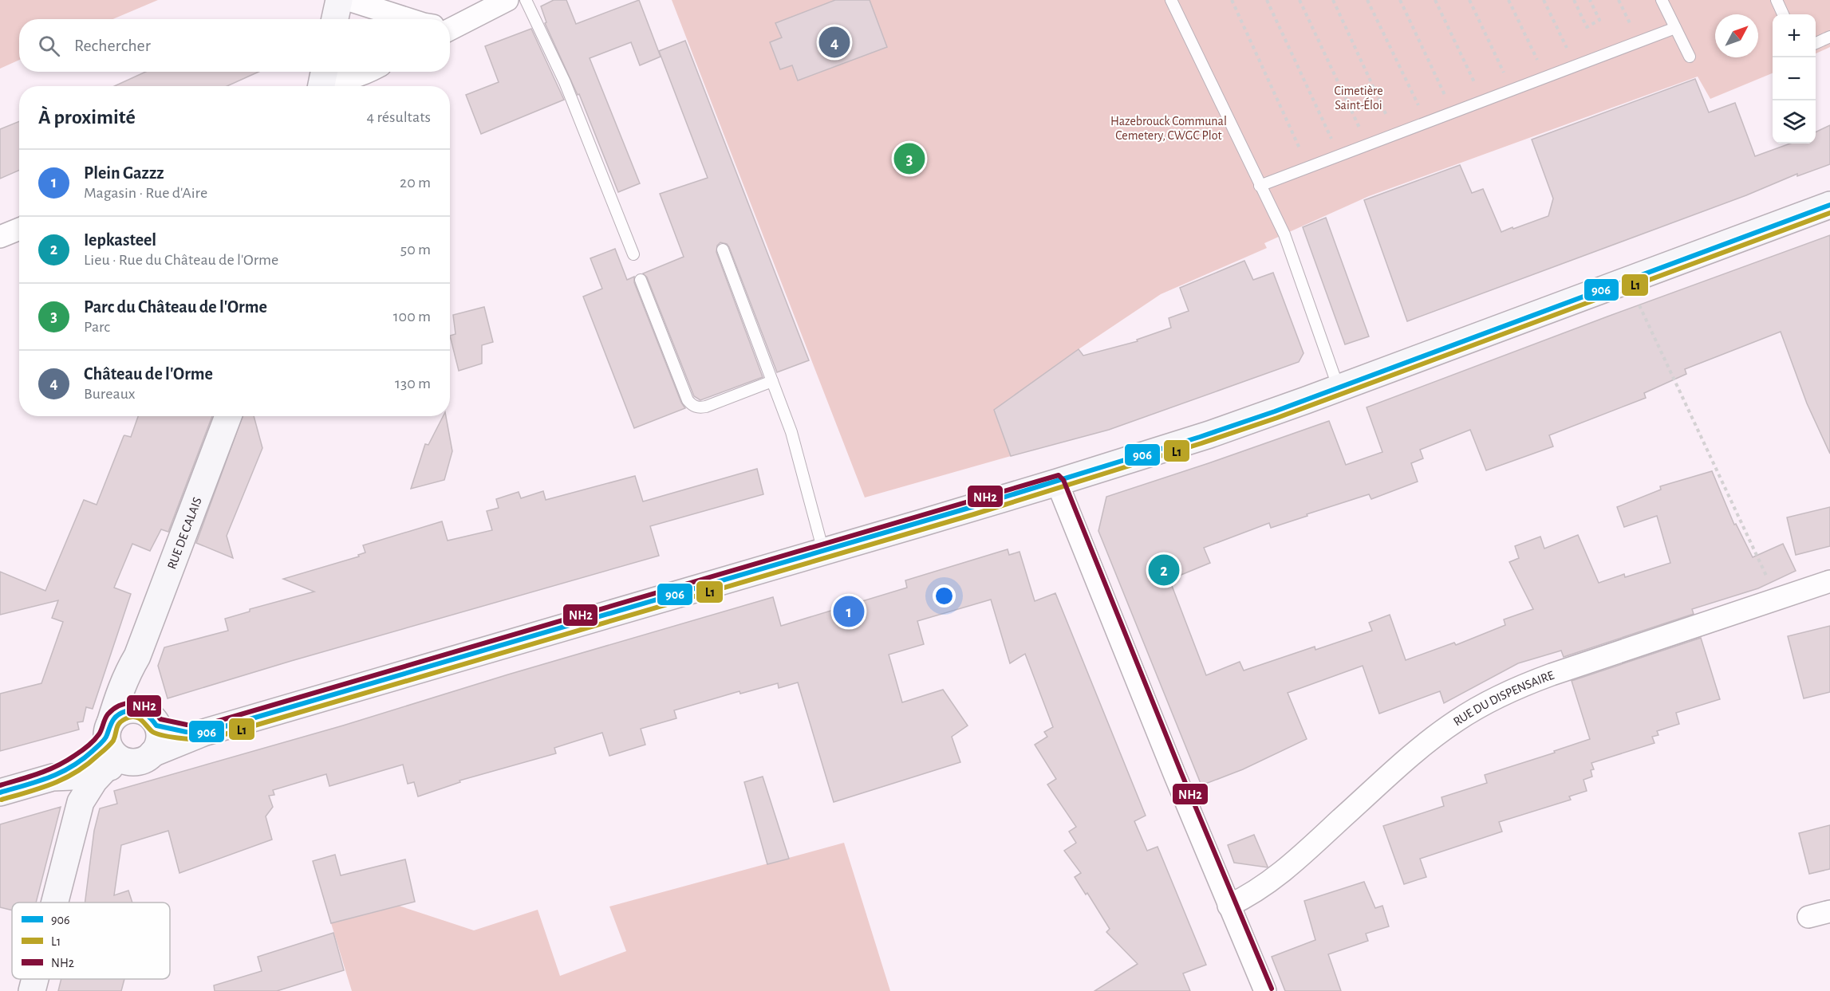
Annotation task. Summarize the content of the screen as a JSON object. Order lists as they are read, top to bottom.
{
  "streets": {
    "main road": ["RUE DE CALAIS"],
    "street": ["RUE DU DISPENSAIRE"]
  },
  "parks": ["Cimetière Saint-Éloi", "Hazebrouck Communal Cemetery, CWGC Plot"],
  "lines": ["transit line 906", "transit line L1", "transit line NH2"],
  "legend": ["906", "L1", "NH2"],
  "north": "top right",
  "page": {
    "map_buttons": ["+", "−"],
    "search": "Rechercher",
    "pins": [
      "4",
      "3",
      "2",
      "1"
    ],
    "heading": ["À proximité", "4 résultats"],
    "list": [
      {
        "mark": "1",
        "name": "Plein Gazzz",
        "note": "Magasin · Rue d'Aire",
        "value": "20 m"
      },
      {
        "mark": "2",
        "name": "Iepkasteel",
        "note": "Lieu · Rue du Château de l'Orme",
        "value": "50 m"
      },
      {
        "mark": "3",
        "name": "Parc du Château de l'Orme",
        "note": "Parc",
        "value": "100 m"
      },
      {
        "mark": "4",
        "name": "Château de l'Orme",
        "note": "Bureaux",
        "value": "130 m"
      }
    ]
  }
}
